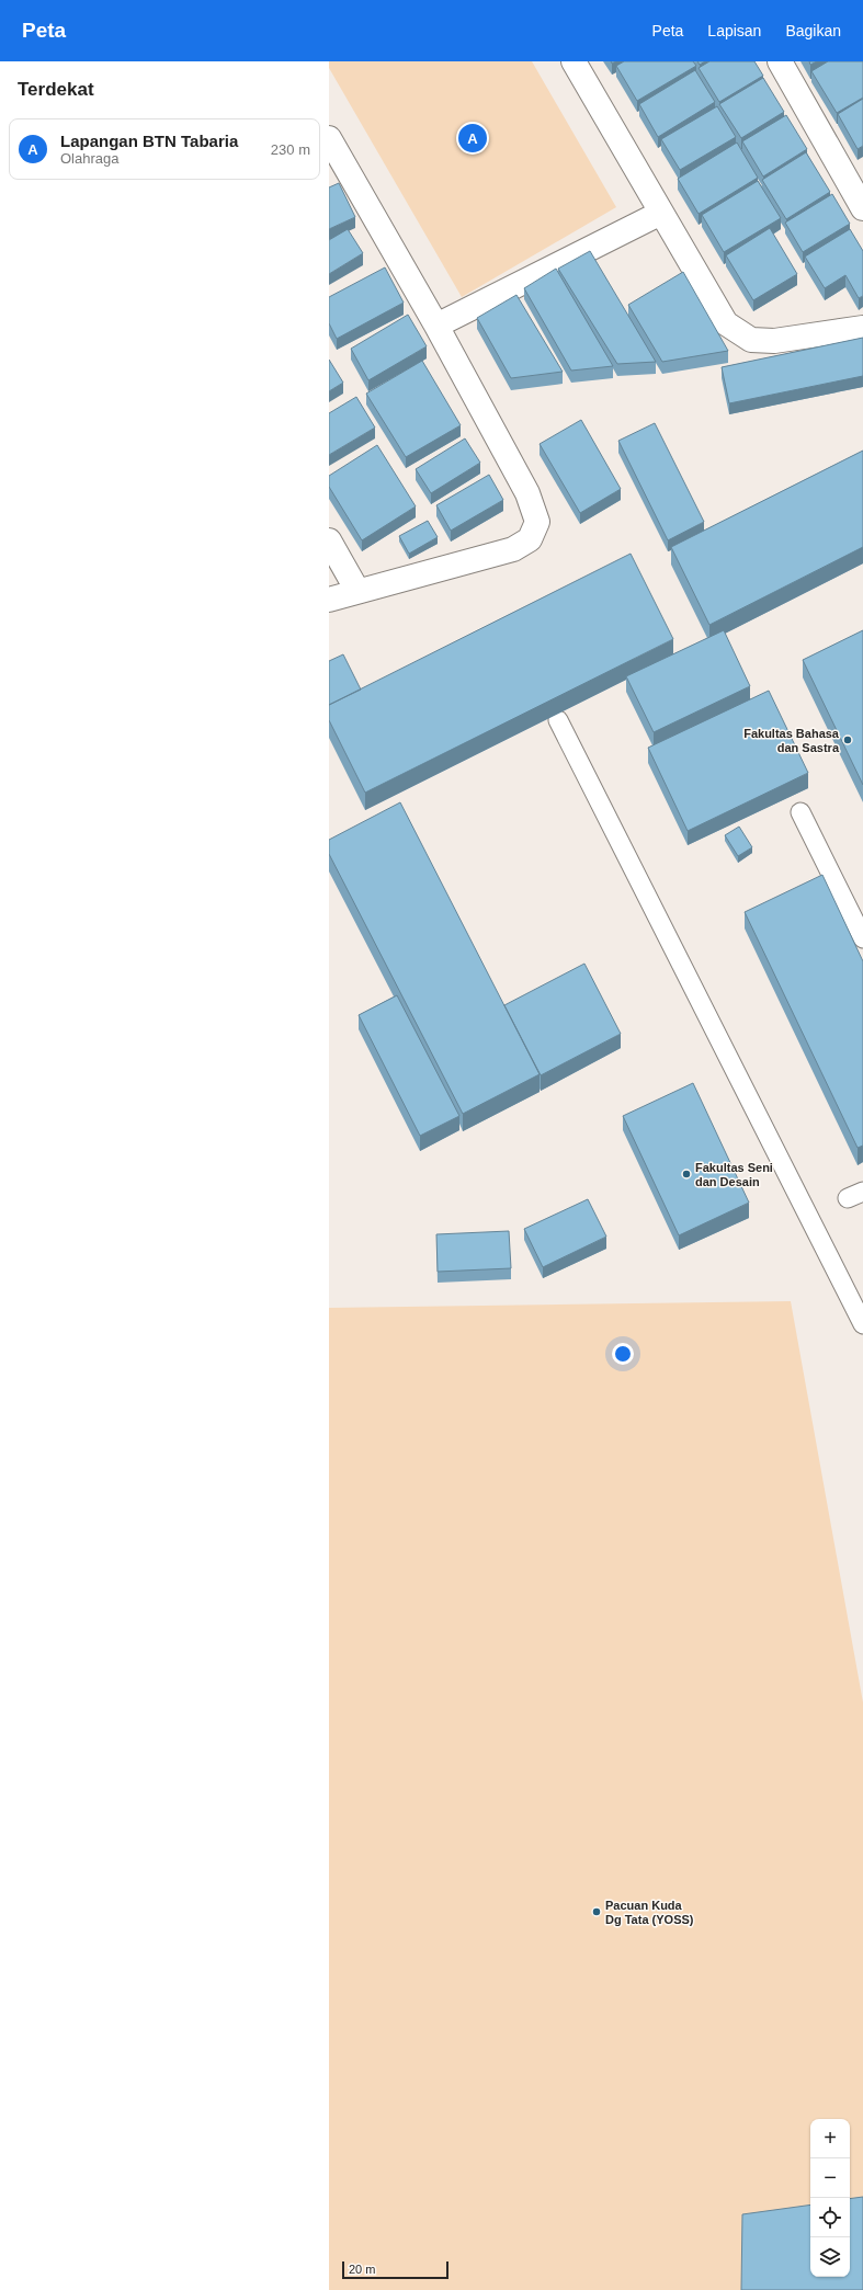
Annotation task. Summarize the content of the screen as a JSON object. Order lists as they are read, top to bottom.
{
  "places": ["Fakultas Bahasa dan Sastra", "Fakultas Seni dan Desain", "Pacuan Kuda Dg Tata (YOSS)"],
  "scale_bar": "20 m",
  "page": {
    "header": "Peta",
    "nav": ["Peta", "Lapisan", "Bagikan"],
    "heading": "Terdekat",
    "list": [
      {
        "mark": "A",
        "name": "Lapangan BTN Tabaria",
        "note": "Olahraga",
        "value": "230 m"
      }
    ],
    "pins": "A",
    "map_buttons": ["+", "−"],
    "scale": "20 m"
  }
}
